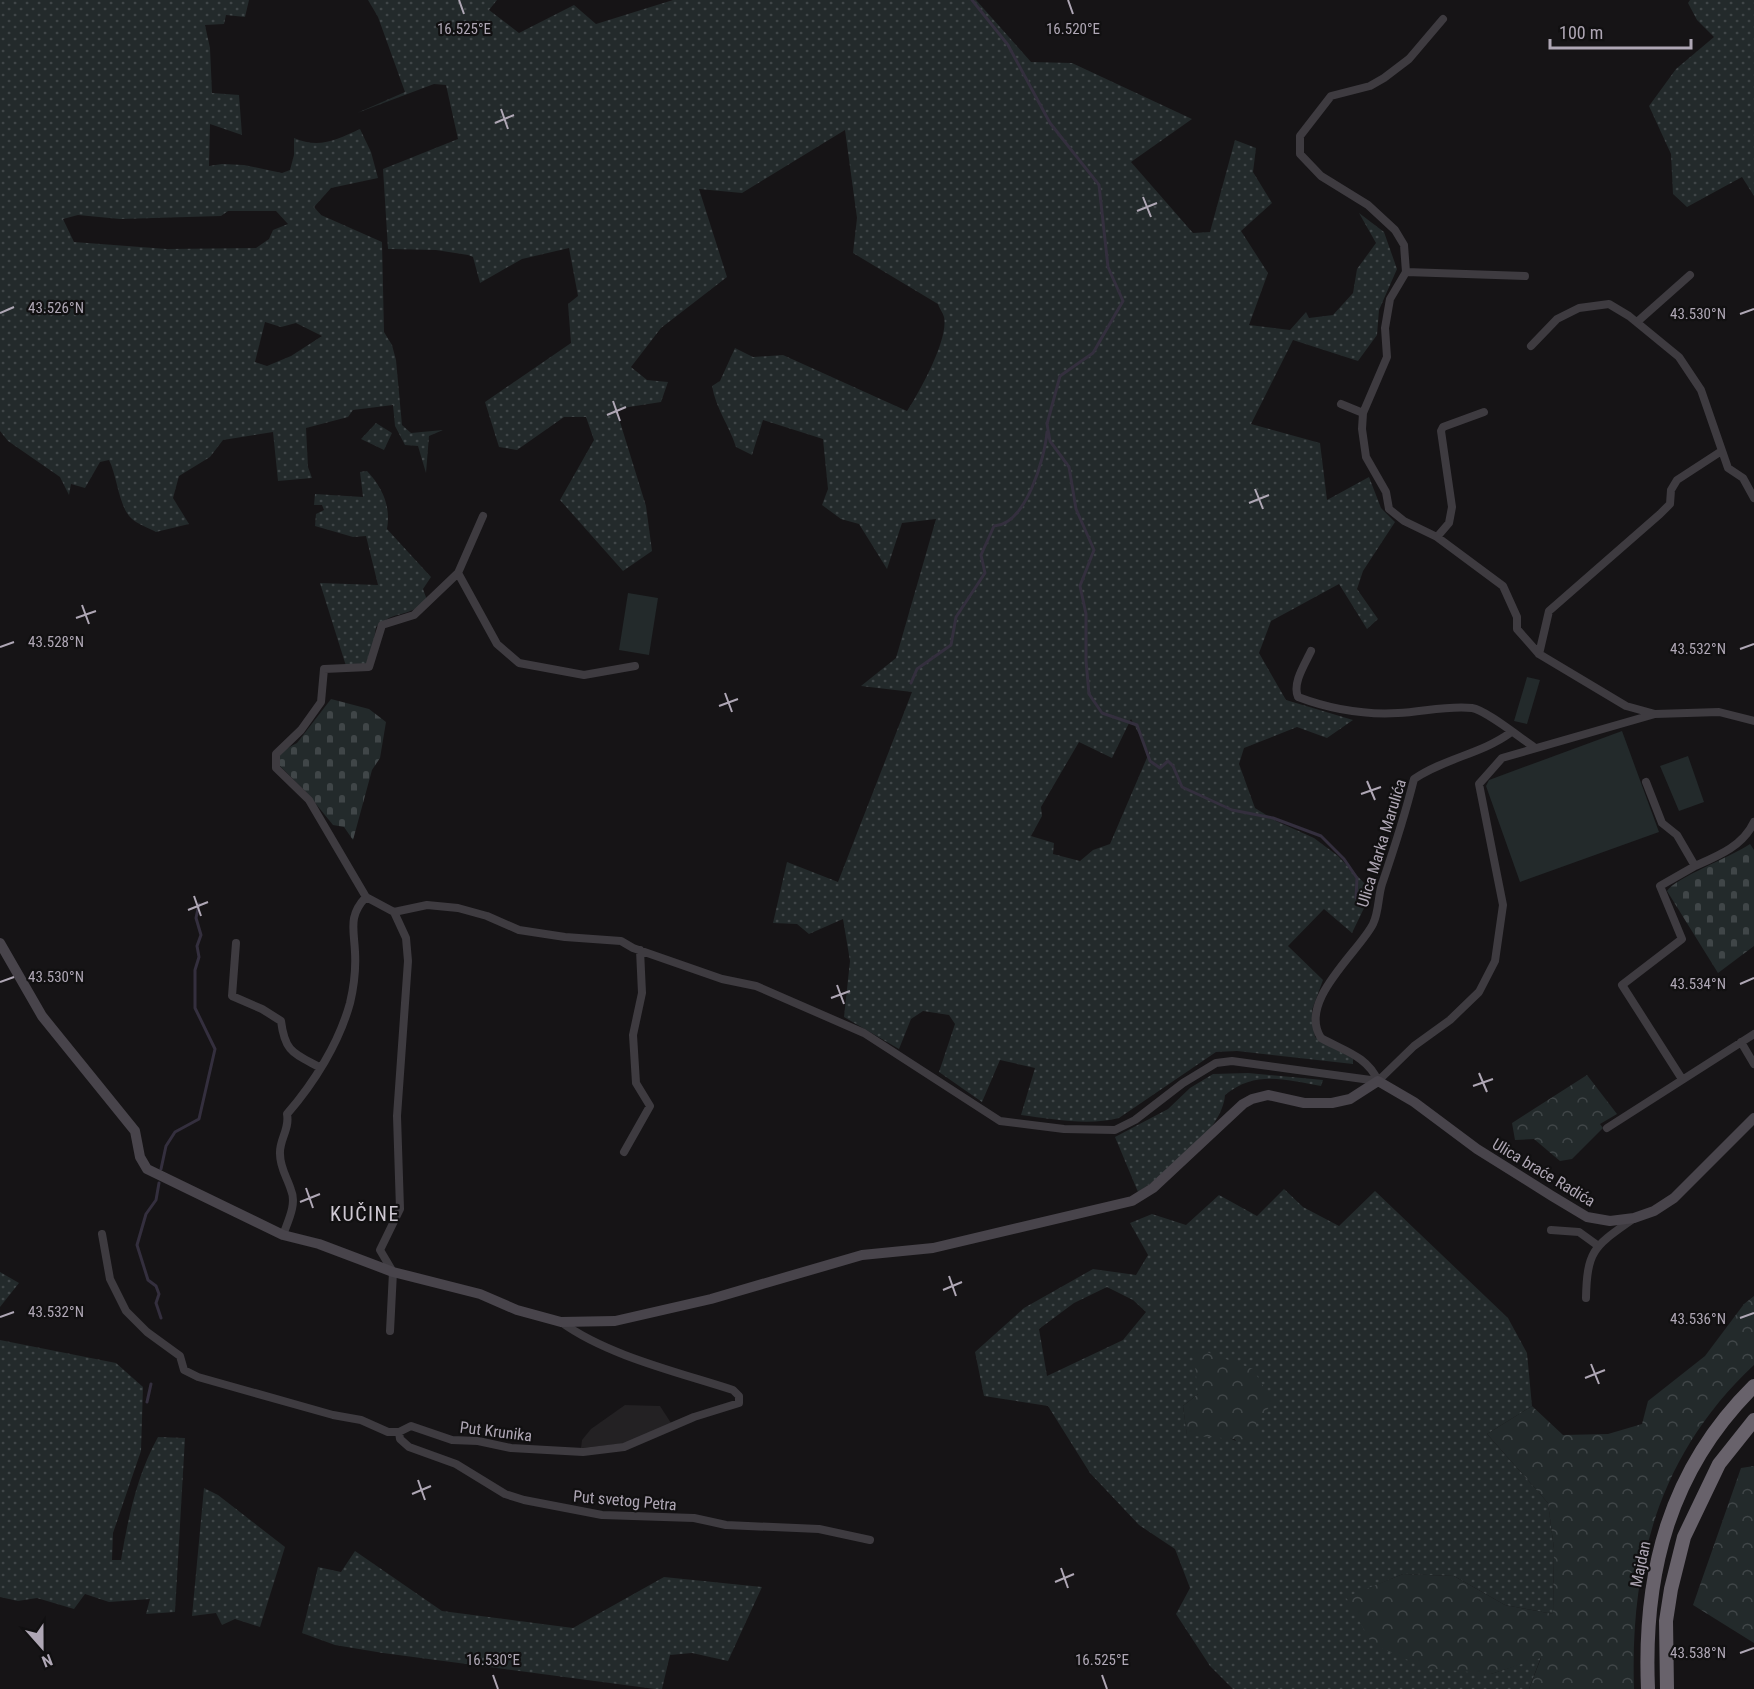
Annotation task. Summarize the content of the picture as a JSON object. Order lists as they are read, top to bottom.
{
  "streets": {
    "highway": ["Majdan"],
    "main road": ["Ulica Marka Marulića", "Ulica braće Radića"],
    "street": ["Put Krunika", "Put svetog Petra"]
  },
  "crossings": [
    ["Ulica Marka Marulića", "Ulica braće Radića"],
    ["Put Krunika", "Put svetog Petra"]
  ],
  "districts": ["KUČINE"],
  "scale_bar": "100 m",
  "north": "bottom",
  "coordinates": [
    "16.525°E",
    "16.520°E",
    "43.526°N",
    "43.530°N",
    "43.528°N",
    "43.532°N",
    "43.534°N",
    "43.536°N",
    "43.538°N",
    "16.530°E"
  ]
}
